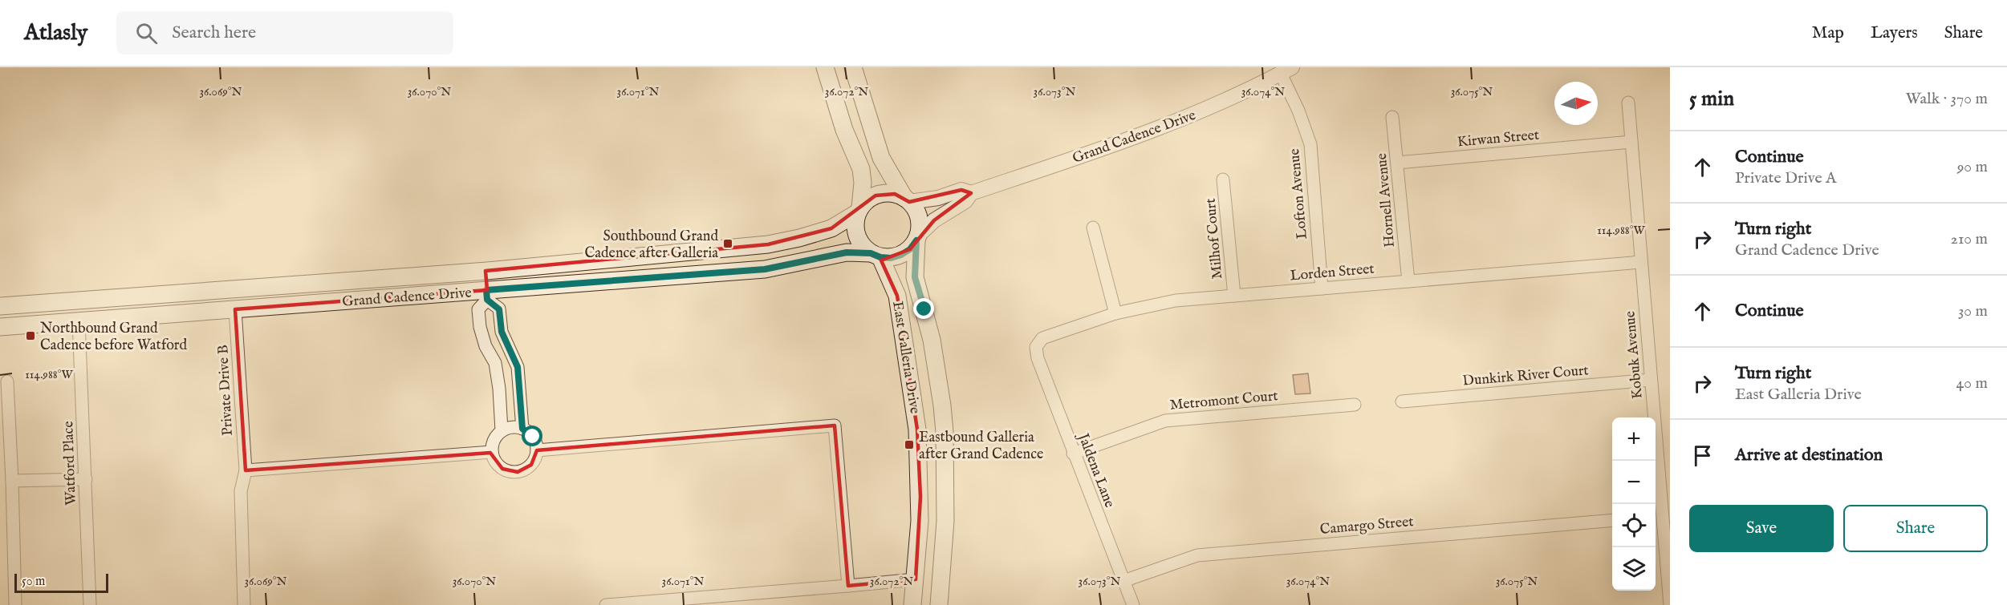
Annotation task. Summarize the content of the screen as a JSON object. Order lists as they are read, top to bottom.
{
  "streets": {
    "main road": ["Grand Cadence Drive", "East Galleria Drive"],
    "street": [
      "Kirwan Street",
      "Lofton Avenue",
      "Hornell Avenue",
      "Milhof Court",
      "Lorden Street",
      "Kobuk Avenue",
      "Dunkirk River Court",
      "Private Drive B",
      "Metromont Court",
      "Watford Place",
      "Jaldena Lane",
      "Camargo Street"
    ]
  },
  "crossings": [
    ["Grand Cadence Drive", "Lofton Avenue"],
    ["Grand Cadence Drive", "East Galleria Drive"],
    ["Grand Cadence Drive", "Private Drive B"],
    ["Grand Cadence Drive", "Watford Place"],
    ["Kirwan Street", "Hornell Avenue"],
    ["Kirwan Street", "Kobuk Avenue"],
    ["Lofton Avenue", "Lorden Street"],
    ["Hornell Avenue", "Lorden Street"],
    ["Milhof Court", "Lorden Street"],
    ["Lorden Street", "Kobuk Avenue"],
    ["Lorden Street", "Jaldena Lane"],
    ["Kobuk Avenue", "Dunkirk River Court"],
    ["Metromont Court", "Jaldena Lane"],
    ["Jaldena Lane", "Camargo Street"]
  ],
  "places": {
    "transit": ["Southbound Grand Cadence after Galleria", "Northbound Grand Cadence before Watford", "Eastbound Galleria after Grand Cadence"]
  },
  "scale_bar": "50 m",
  "north": "right",
  "page": {
    "header": "Atlasly",
    "search": "Search here",
    "nav": ["Map", "Layers", "Share"],
    "heading": ["5 min", "Walk · 370 m"],
    "list": [
      ["Continue", "Private Drive A", "90 m"],
      ["Turn right", "Grand Cadence Drive", "210 m"],
      ["Continue", "30 m"],
      ["Turn right", "East Galleria Drive", "40 m"],
      "Arrive at destination"
    ],
    "map_buttons": ["+", "−"],
    "buttons": ["Save", "Share"],
    "scale": "50 m"
  },
  "coordinates": [
    "36.069°N",
    "36.070°N",
    "36.071°N",
    "36.072°N",
    "36.073°N",
    "36.074°N",
    "36.075°N",
    "114.988°W"
  ]
}
